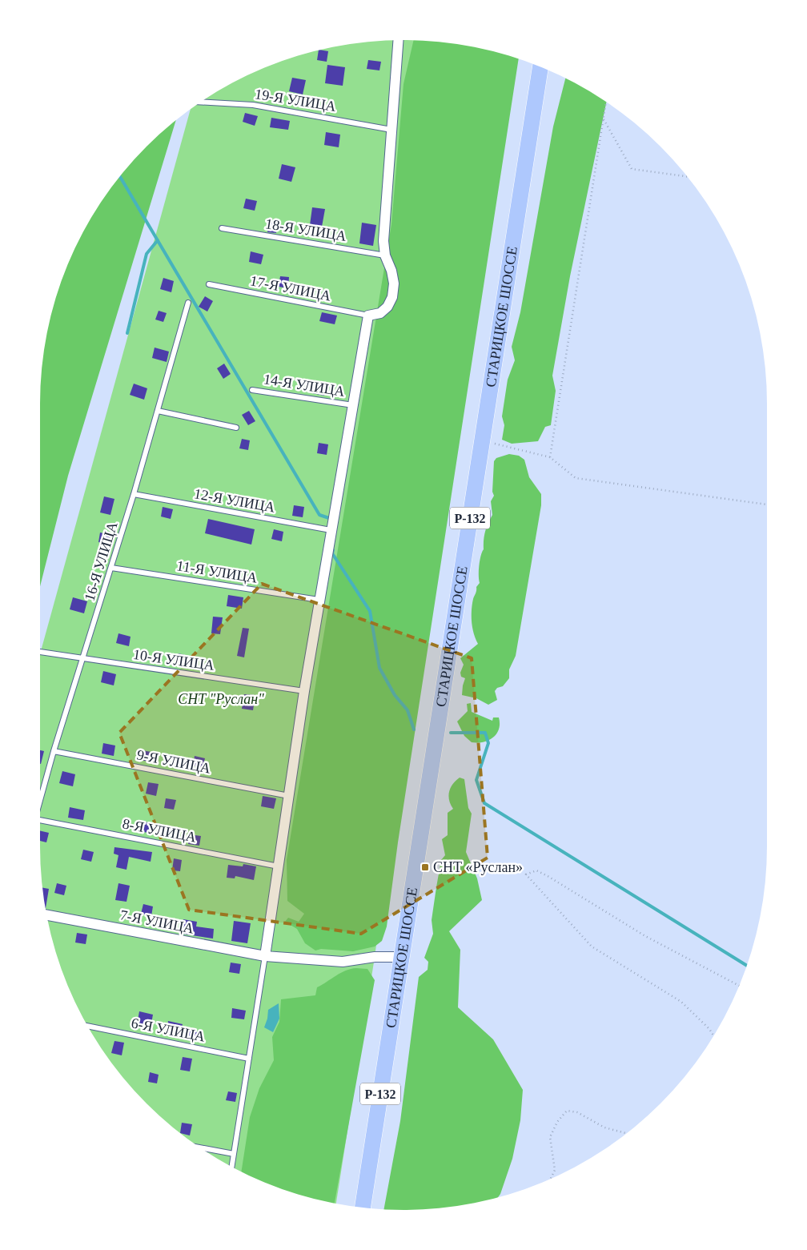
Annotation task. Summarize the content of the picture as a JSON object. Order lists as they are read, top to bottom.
{
  "streets": {
    "main road": ["СТАРИЦКОЕ ШОССЕ", "Р-132"],
    "street": ["7-Я УЛИЦА"],
    "lane": [
      "19-Я УЛИЦА",
      "18-Я УЛИЦА",
      "17-Я УЛИЦА",
      "14-Я УЛИЦА",
      "12-Я УЛИЦА",
      "16-Я УЛИЦА",
      "11-Я УЛИЦА",
      "10-Я УЛИЦА",
      "9-Я УЛИЦА",
      "8-Я УЛИЦА",
      "6-Я УЛИЦА"
    ]
  },
  "crossings": [
    ["СТАРИЦКОЕ ШОССЕ", "7-Я УЛИЦА"],
    ["12-Я УЛИЦА", "16-Я УЛИЦА"],
    ["16-Я УЛИЦА", "11-Я УЛИЦА"],
    ["16-Я УЛИЦА", "10-Я УЛИЦА"],
    ["16-Я УЛИЦА", "9-Я УЛИЦА"]
  ],
  "parks": ["СНТ \"Руслан\""],
  "places": {
    "transit": ["СНТ «Руслан»"]
  }
}
